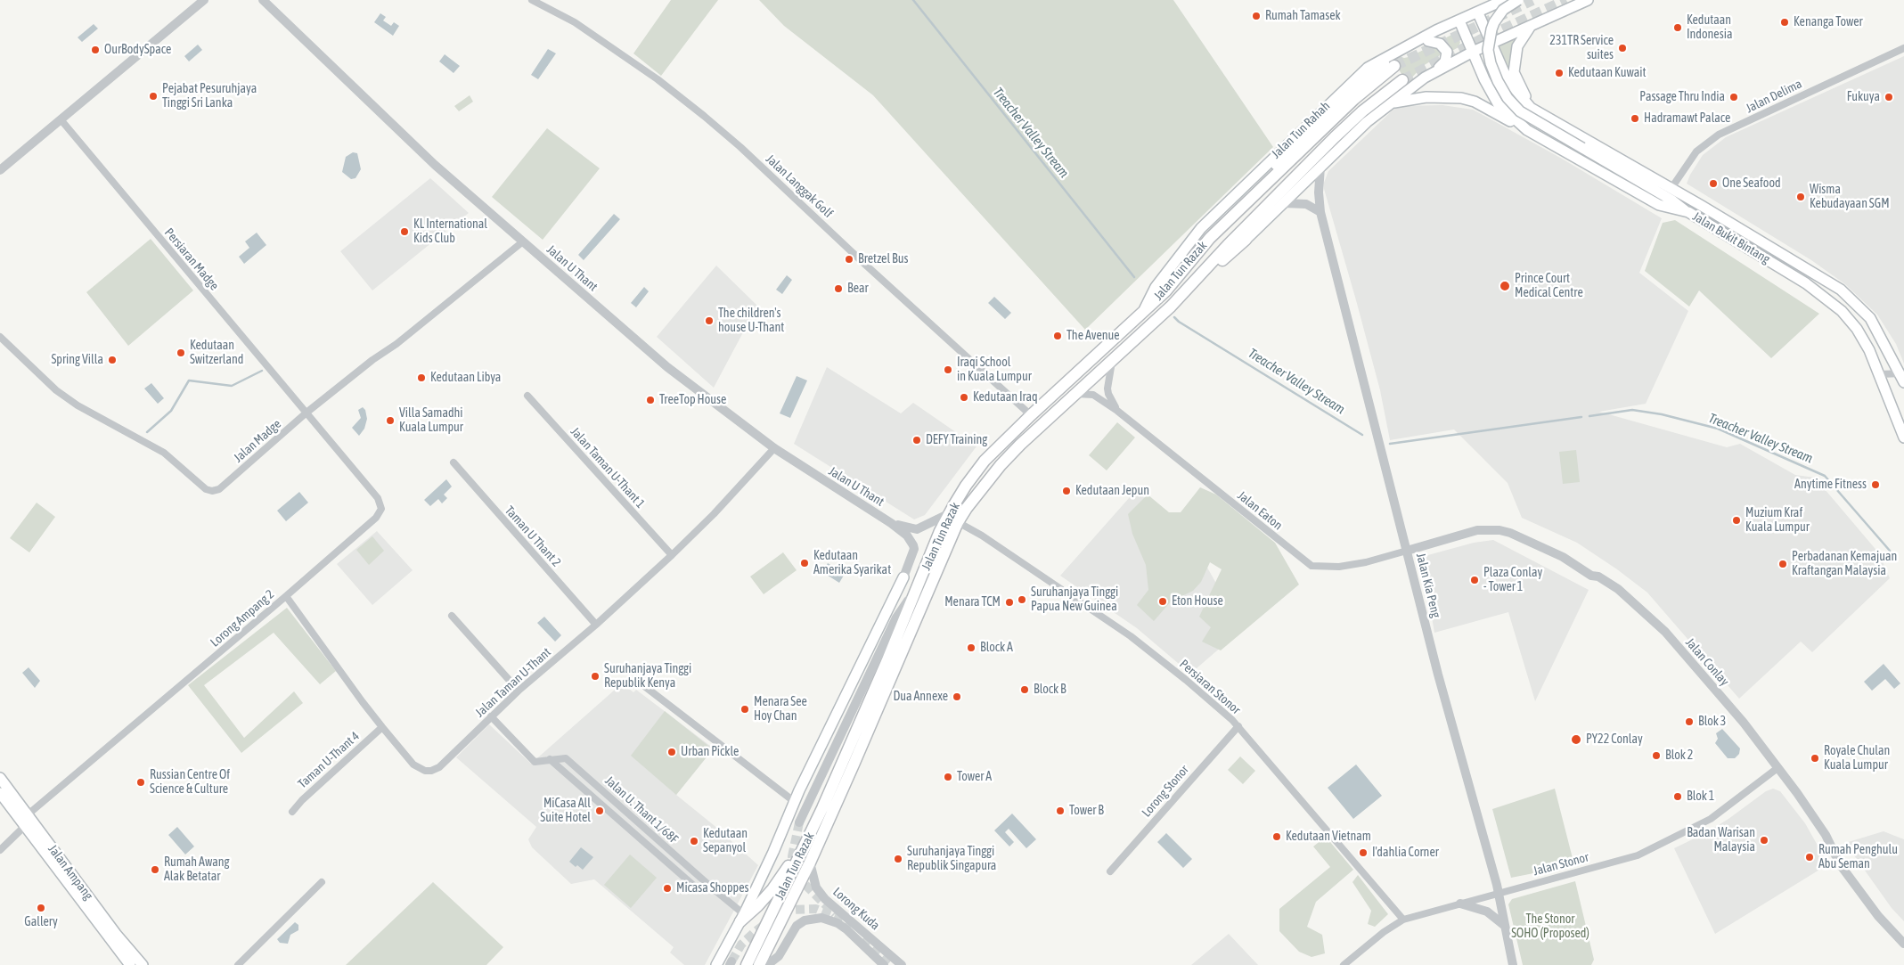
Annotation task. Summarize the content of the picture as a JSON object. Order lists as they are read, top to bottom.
{
  "streets": {
    "main road": [
      "Jalan Tun Rahah",
      "Jalan Bukit Bintang",
      "Jalan Tun Razak",
      "Jalan Ampang"
    ],
    "street": [
      "Jalan Delima",
      "Jalan Langgak Golf",
      "Persiaran Madge",
      "Jalan U Thant",
      "Jalan Madge",
      "Jalan Taman U-Thant 1",
      "Jalan Eaton",
      "Taman U Thant 2",
      "Jalan Kia Peng",
      "Lorong Ampang 2",
      "Jalan Conlay",
      "Jalan Taman U-Thant",
      "Persiaran Stonor",
      "Taman U-Thant 4",
      "Lorong Stonor",
      "Jalan U. Thant 1/68F",
      "Jalan Stonor",
      "Lorong Kuda"
    ]
  },
  "crossings": [
    ["Jalan Delima", "Jalan Bukit Bintang"],
    ["Jalan Tun Rahah", "Jalan Tun Razak"],
    ["Jalan Langgak Golf", "Jalan Tun Razak"],
    ["Persiaran Madge", "Jalan Madge"],
    ["Persiaran Madge", "Lorong Ampang 2"],
    ["Jalan U Thant", "Jalan Tun Razak"],
    ["Jalan U Thant", "Jalan Madge"],
    ["Jalan U Thant", "Jalan Taman U-Thant"],
    ["Jalan Tun Razak", "Jalan Eaton"],
    ["Jalan Tun Razak", "Persiaran Stonor"],
    ["Jalan Tun Razak", "Jalan U. Thant 1/68F"],
    ["Jalan Tun Razak", "Lorong Kuda"],
    ["Jalan Madge", "Lorong Ampang 2"],
    ["Jalan Taman U-Thant 1", "Jalan Taman U-Thant"],
    ["Jalan Eaton", "Jalan Kia Peng"],
    ["Jalan Eaton", "Jalan Conlay"],
    ["Taman U Thant 2", "Jalan Taman U-Thant"],
    ["Jalan Kia Peng", "Jalan Conlay"],
    ["Jalan Kia Peng", "Jalan Stonor"],
    ["Lorong Ampang 2", "Jalan Taman U-Thant"],
    ["Lorong Ampang 2", "Jalan Ampang"],
    ["Jalan Conlay", "Jalan Stonor"],
    ["Jalan Taman U-Thant", "Taman U-Thant 4"],
    ["Jalan Taman U-Thant", "Jalan U. Thant 1/68F"],
    ["Persiaran Stonor", "Lorong Stonor"],
    ["Persiaran Stonor", "Jalan Stonor"]
  ],
  "water": ["Treacher Valley Stream"],
  "parks": ["The Stonor SOHO (Proposed)"],
  "places": [
    "Rumah Tamasek",
    "Kenanga Tower",
    "Kedutaan Indonesia",
    "231TR Service suites",
    "OurBodySpace",
    "Kedutaan Kuwait",
    "Pejabat Pesuruhjaya Tinggi Sri Lanka",
    "Passage Thru India",
    "Fukuya",
    "Hadramawt Palace",
    "One Seafood",
    "Wisma Kebudayaan SGM",
    "KL International Kids Club",
    "Bretzel Bus",
    "Prince Court Medical Centre",
    "Bear",
    "The children's house U-Thant",
    "The Avenue",
    "Kedutaan Switzerland",
    "Spring Villa",
    "Iraqi School in Kuala Lumpur",
    "Kedutaan Libya",
    "Kedutaan Iraq",
    "TreeTop House",
    "Villa Samadhi Kuala Lumpur",
    "DEFY Training",
    "Anytime Fitness",
    "Kedutaan Jepun",
    "Muzium Kraf Kuala Lumpur",
    "Kedutaan Amerika Syarikat",
    "Perbadanan Kemajuan Kraftangan Malaysia",
    "Plaza Conlay - Tower 1",
    "Suruhanjaya Tinggi Papua New Guinea",
    "Eton House",
    "Menara TCM",
    "Block A",
    "Suruhanjaya Tinggi Republik Kenya",
    "Block B",
    "Dua Annexe",
    "Menara See Hoy Chan",
    "Blok 3",
    "PY22 Conlay",
    "Urban Pickle",
    "Blok 2",
    "Royale Chulan Kuala Lumpur",
    "Tower A",
    "Russian Centre Of Science & Culture",
    "Blok 1",
    "MiCasa All Suite Hotel",
    "Tower B",
    "Kedutaan Vietnam",
    "Badan Warisan Malaysia",
    "Kedutaan Sepanyol",
    "I'dahlia Corner",
    "Rumah Penghulu Abu Seman",
    "Suruhanjaya Tinggi Republik Singapura",
    "Rumah Awang Alak Betatar",
    "Micasa Shoppes",
    "Gallery"
  ]
}
